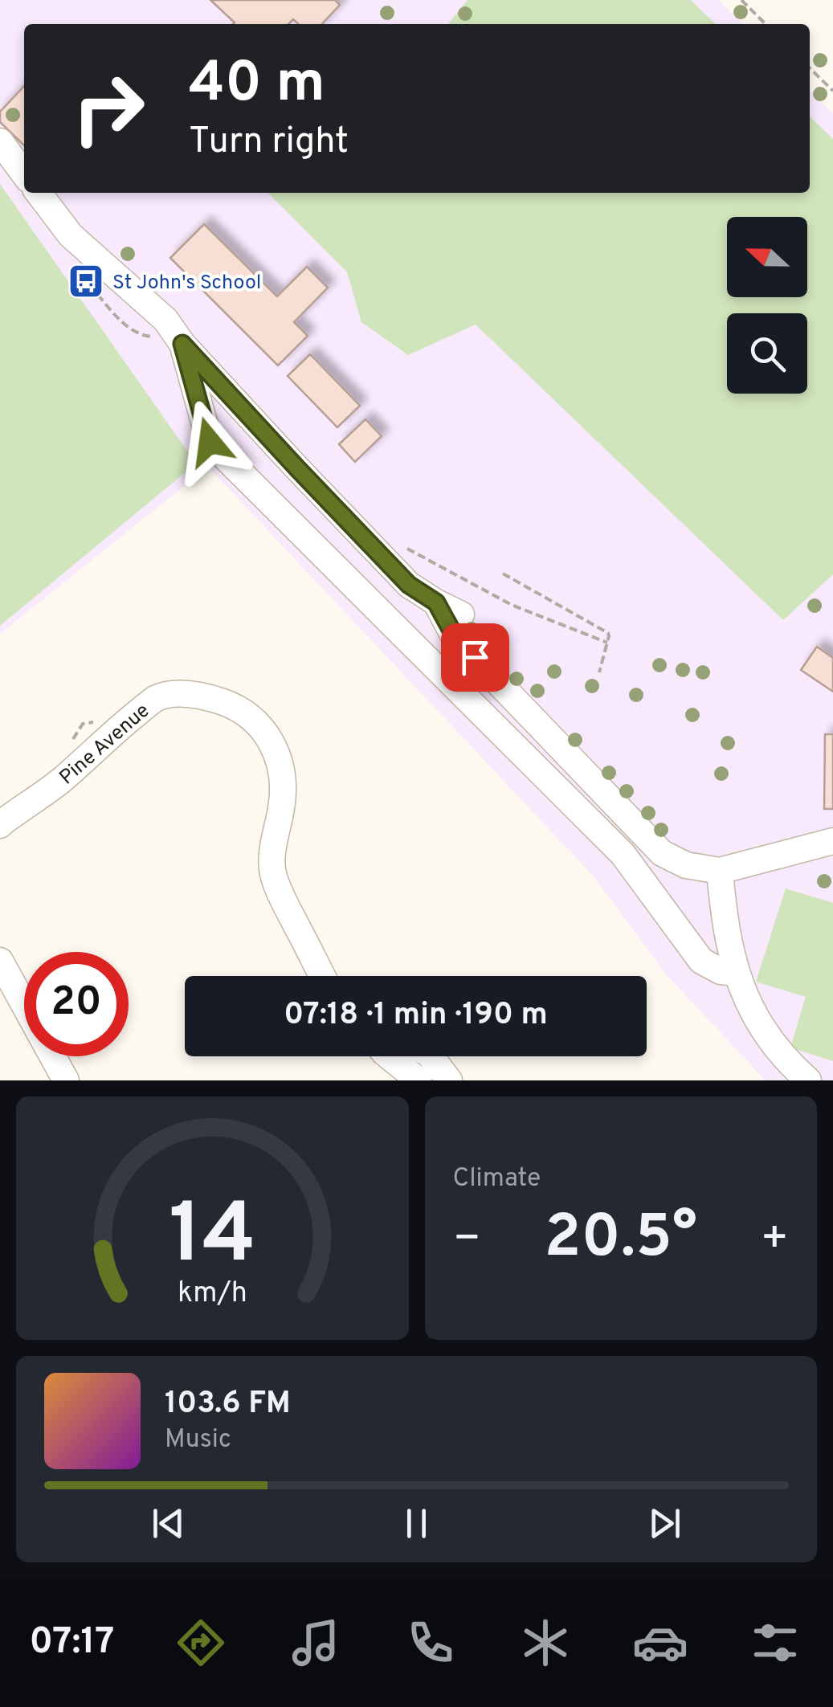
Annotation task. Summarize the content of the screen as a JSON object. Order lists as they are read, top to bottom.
{
  "streets": {
    "street": ["Pine Avenue"]
  },
  "places": {
    "bus stop": ["St John's School"]
  },
  "north": "left",
  "page": {
    "turn": ["40 m", "Turn right"],
    "limit": "20",
    "trip": "07:18 · 1 min · 190 m",
    "tile": "Climate",
    "heat": ["−", "20.5°", "+"],
    "song": ["103.6 FM", "Music"],
    "tabs": "07:17",
    "gauge": ["14", "km/h"]
  }
}
